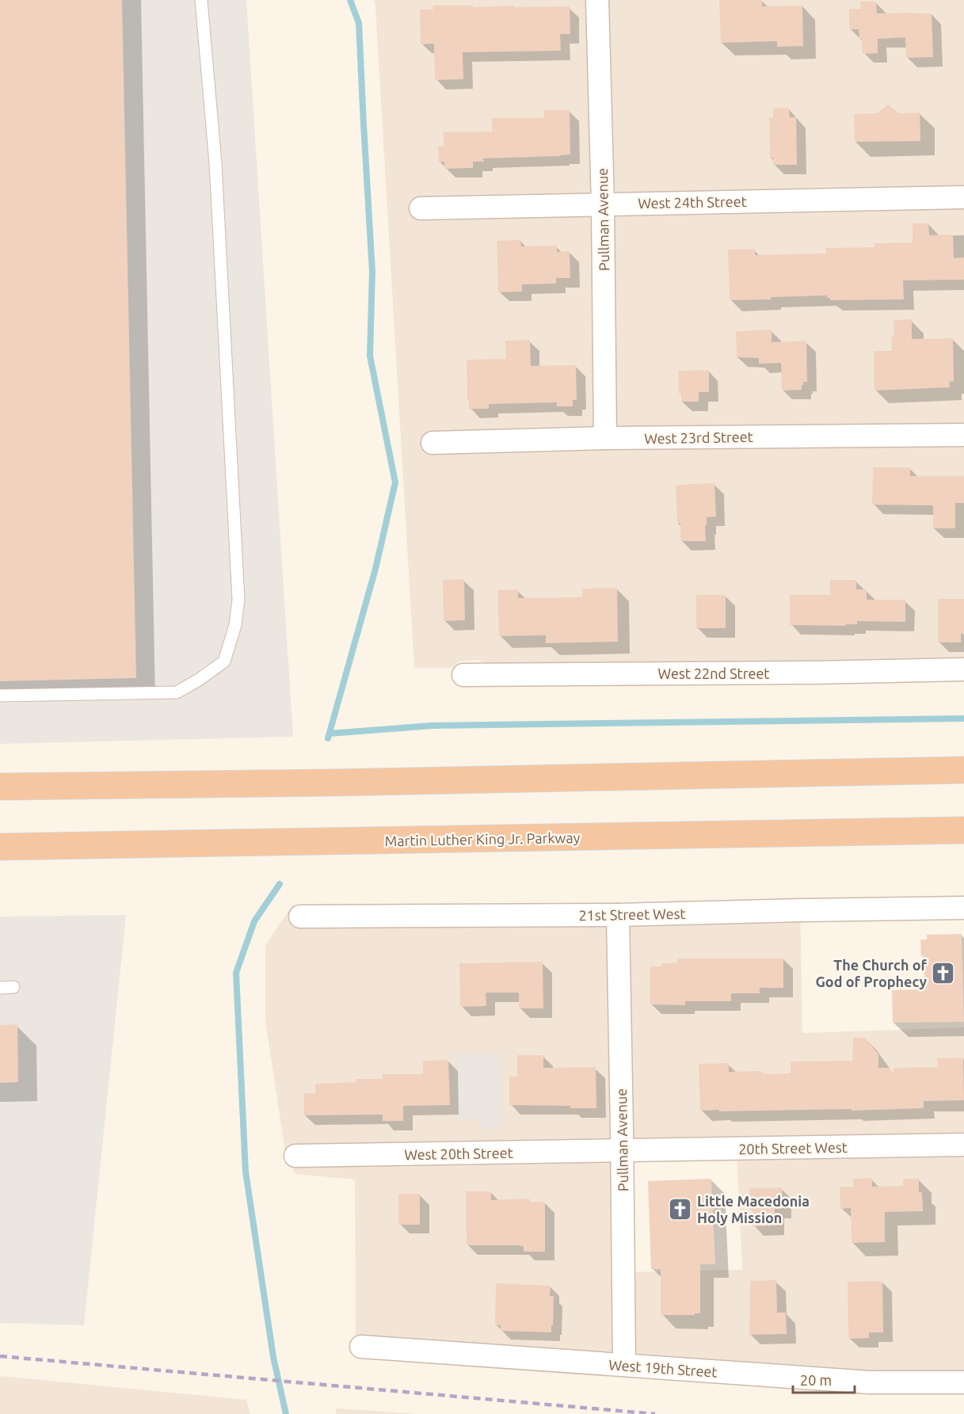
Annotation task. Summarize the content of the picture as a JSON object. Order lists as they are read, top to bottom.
{
  "streets": {
    "highway": ["Martin Luther King Jr. Parkway"],
    "street": [
      "West 24th Street",
      "Pullman Avenue",
      "West 23rd Street",
      "West 22nd Street",
      "21st Street West",
      "20th Street West",
      "West 20th Street",
      "West 19th Street"
    ]
  },
  "crossings": [
    ["West 24th Street", "Pullman Avenue"],
    ["Pullman Avenue", "West 23rd Street"],
    ["Pullman Avenue", "21st Street West"],
    ["Pullman Avenue", "20th Street West"],
    ["Pullman Avenue", "West 20th Street"],
    ["Pullman Avenue", "West 19th Street"],
    ["20th Street West", "West 20th Street"]
  ],
  "places": {
    "church": ["The Church of God of Prophecy", "Little Macedonia Holy Mission"]
  },
  "scale_bar": "20 m"
}
